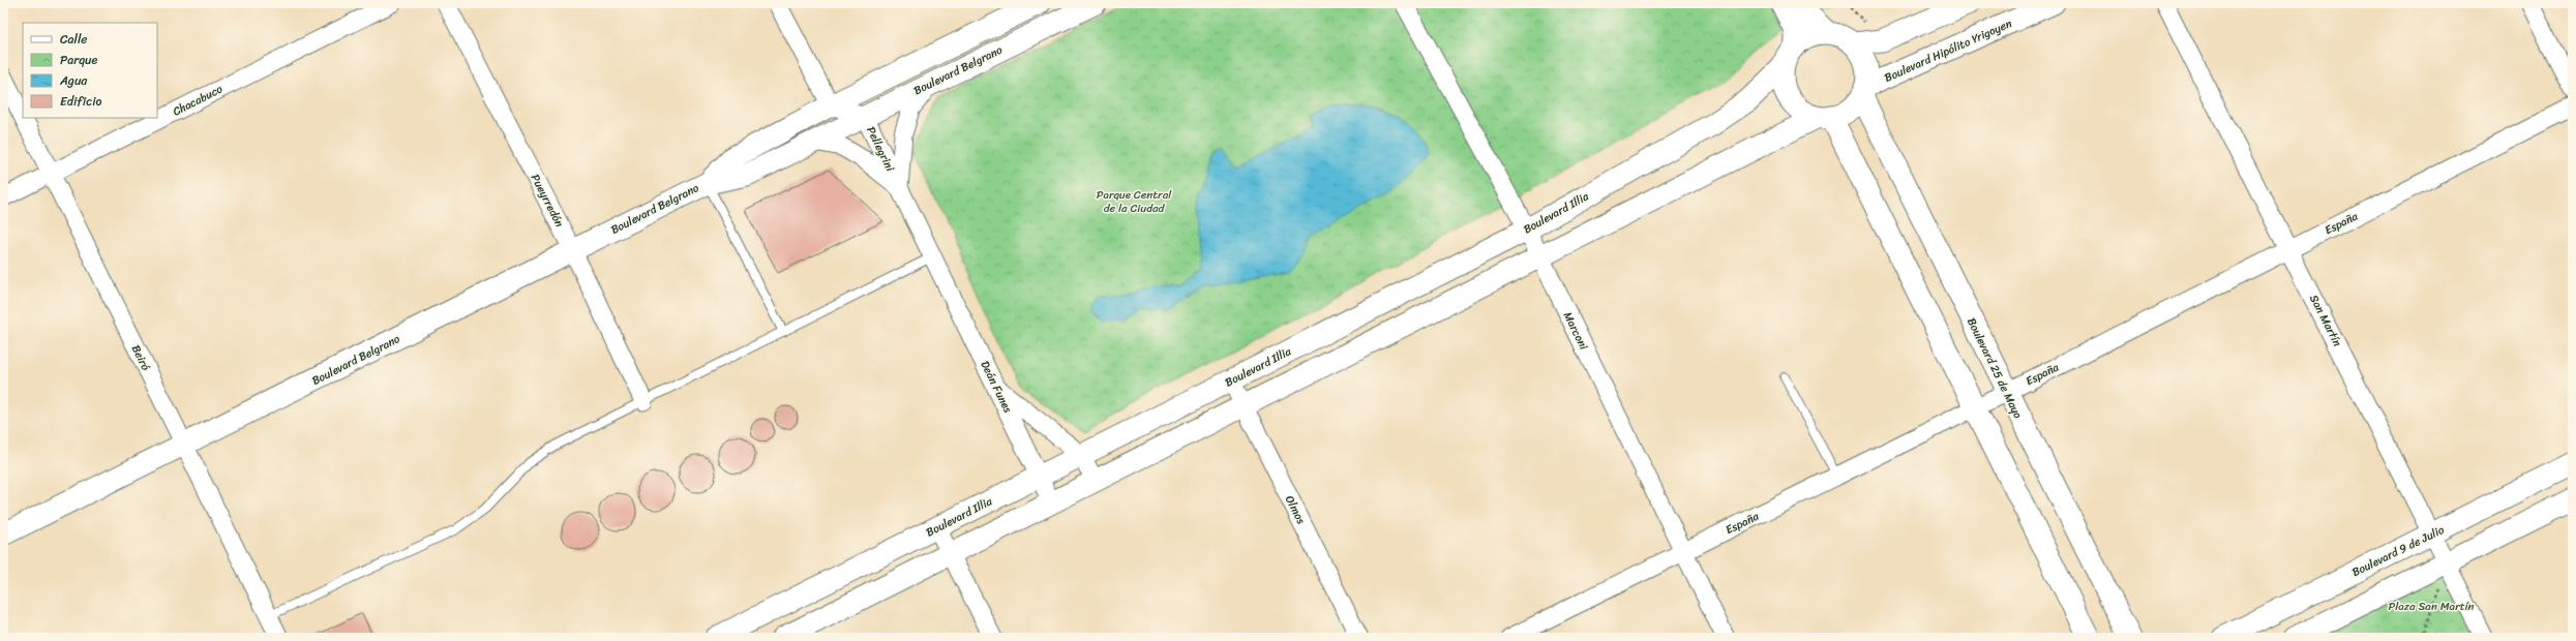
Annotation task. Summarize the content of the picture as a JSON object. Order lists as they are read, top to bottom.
{
  "streets": {
    "street": [
      "Boulevard Hipólito Yrigoyen",
      "Boulevard Belgrano",
      "Chacabuco",
      "Pellegrini",
      "Pueyrredón",
      "Boulevard Illia",
      "España",
      "San Martín",
      "Marconi",
      "Beiró",
      "Boulevard 25 de Mayo",
      "Deán Funes",
      "Olmos",
      "Boulevard 9 de Julio"
    ]
  },
  "crossings": [
    ["Boulevard Hipólito Yrigoyen", "Boulevard Illia"],
    ["Boulevard Hipólito Yrigoyen", "Boulevard 25 de Mayo"],
    ["Boulevard Belgrano", "Pellegrini"],
    ["Boulevard Belgrano", "Pueyrredón"],
    ["Boulevard Belgrano", "Beiró"],
    ["Chacabuco", "Beiró"],
    ["Pellegrini", "Deán Funes"],
    ["Boulevard Illia", "Marconi"],
    ["Boulevard Illia", "Boulevard 25 de Mayo"],
    ["Boulevard Illia", "Deán Funes"],
    ["Boulevard Illia", "Olmos"],
    ["España", "San Martín"],
    ["España", "Marconi"],
    ["España", "Boulevard 25 de Mayo"],
    ["San Martín", "Boulevard 9 de Julio"]
  ],
  "parks": ["Parque Central de la Ciudad", "Plaza San Martín"],
  "legend": [
    "Calle",
    "Parque",
    "Agua",
    "Edificio"
  ]
}
